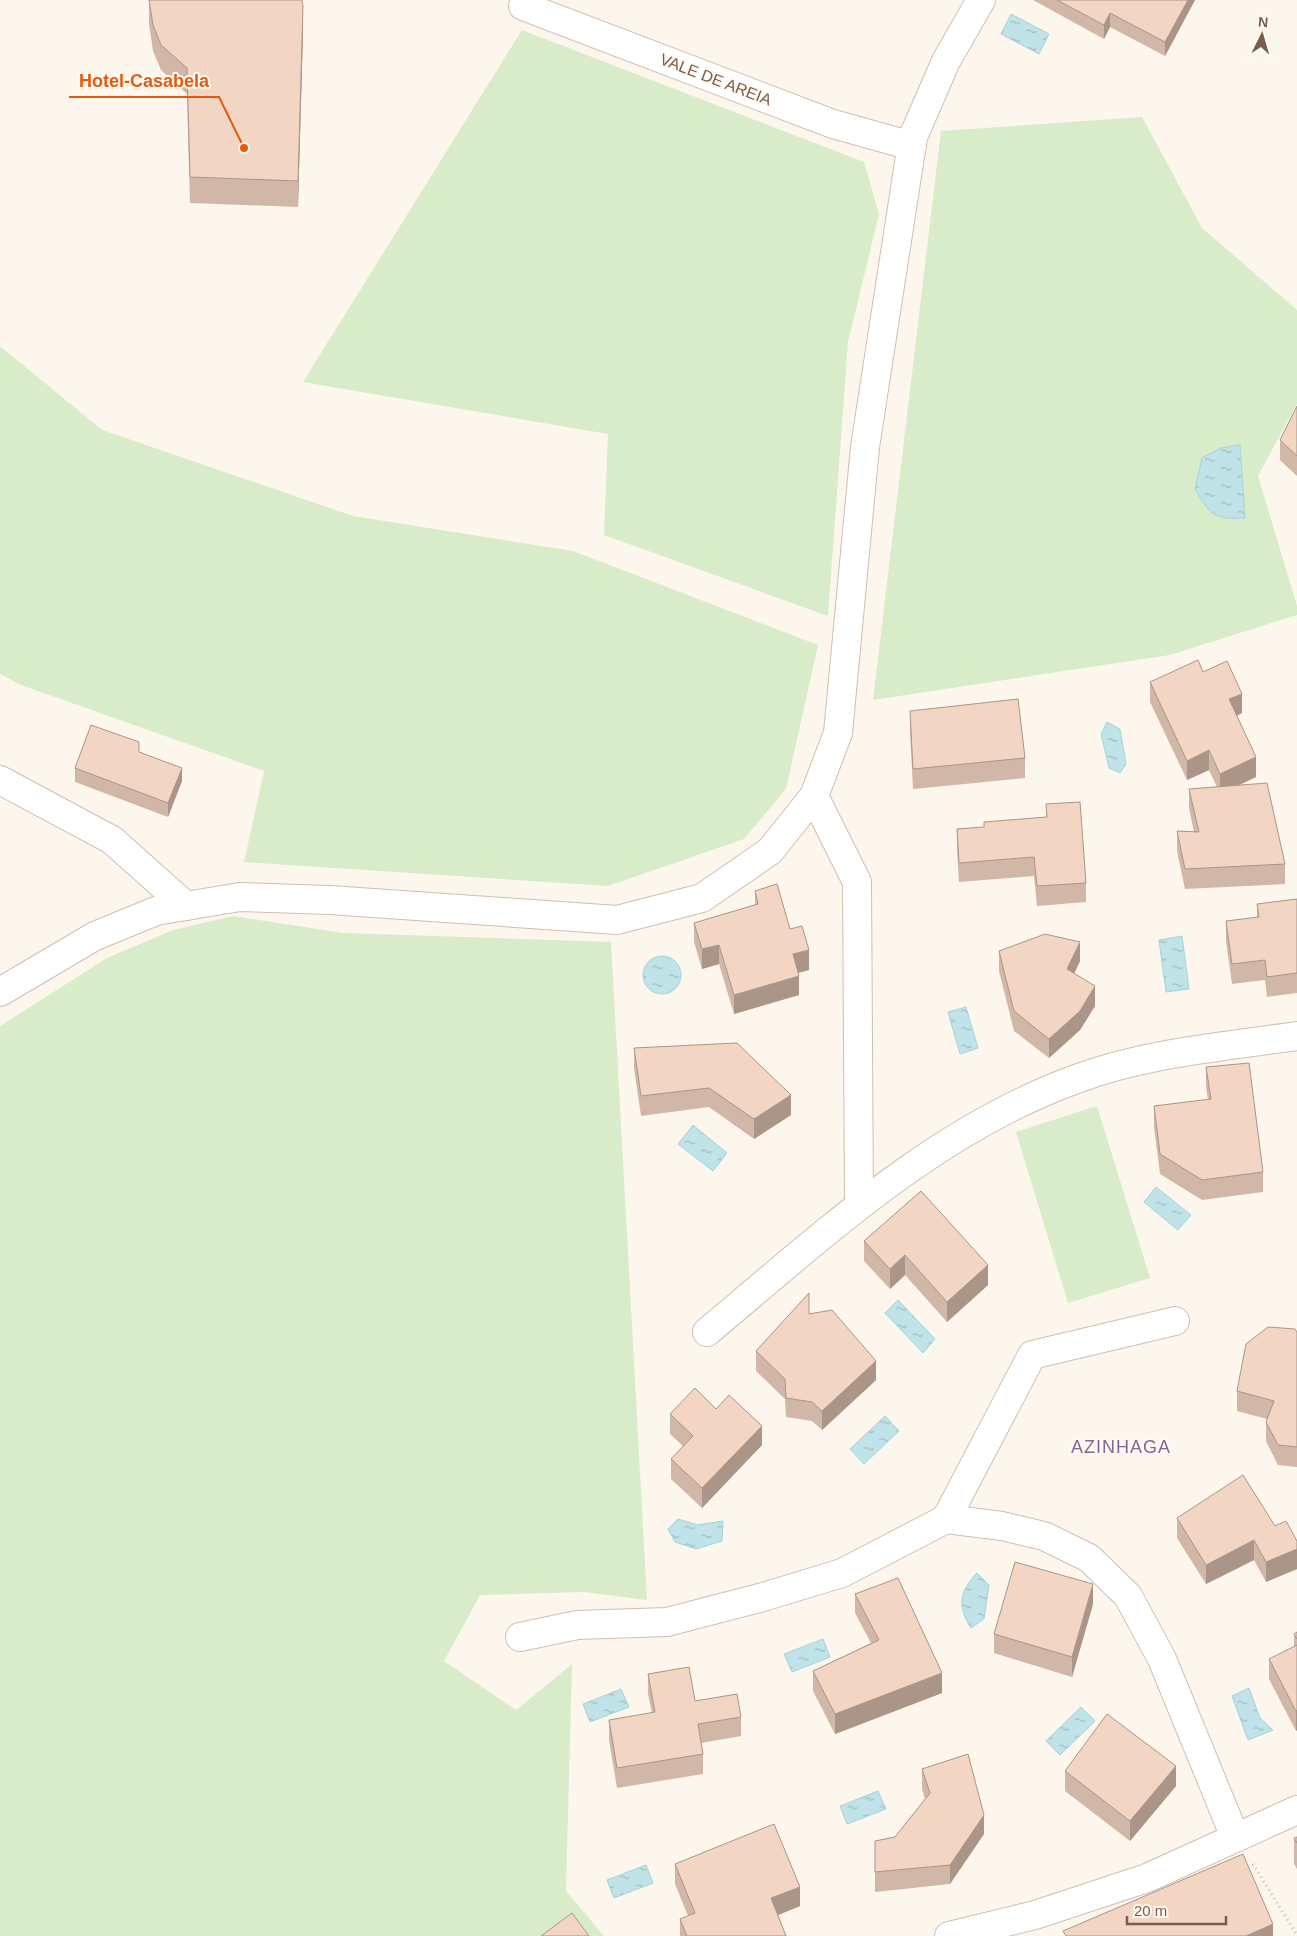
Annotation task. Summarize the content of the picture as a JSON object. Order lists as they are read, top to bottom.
{
  "streets": {
    "street": ["VALE DE AREIA"]
  },
  "districts": ["AZINHAGA"],
  "places": ["Hotel-Casabela"],
  "scale_bar": "20 m",
  "north": "top"
}
